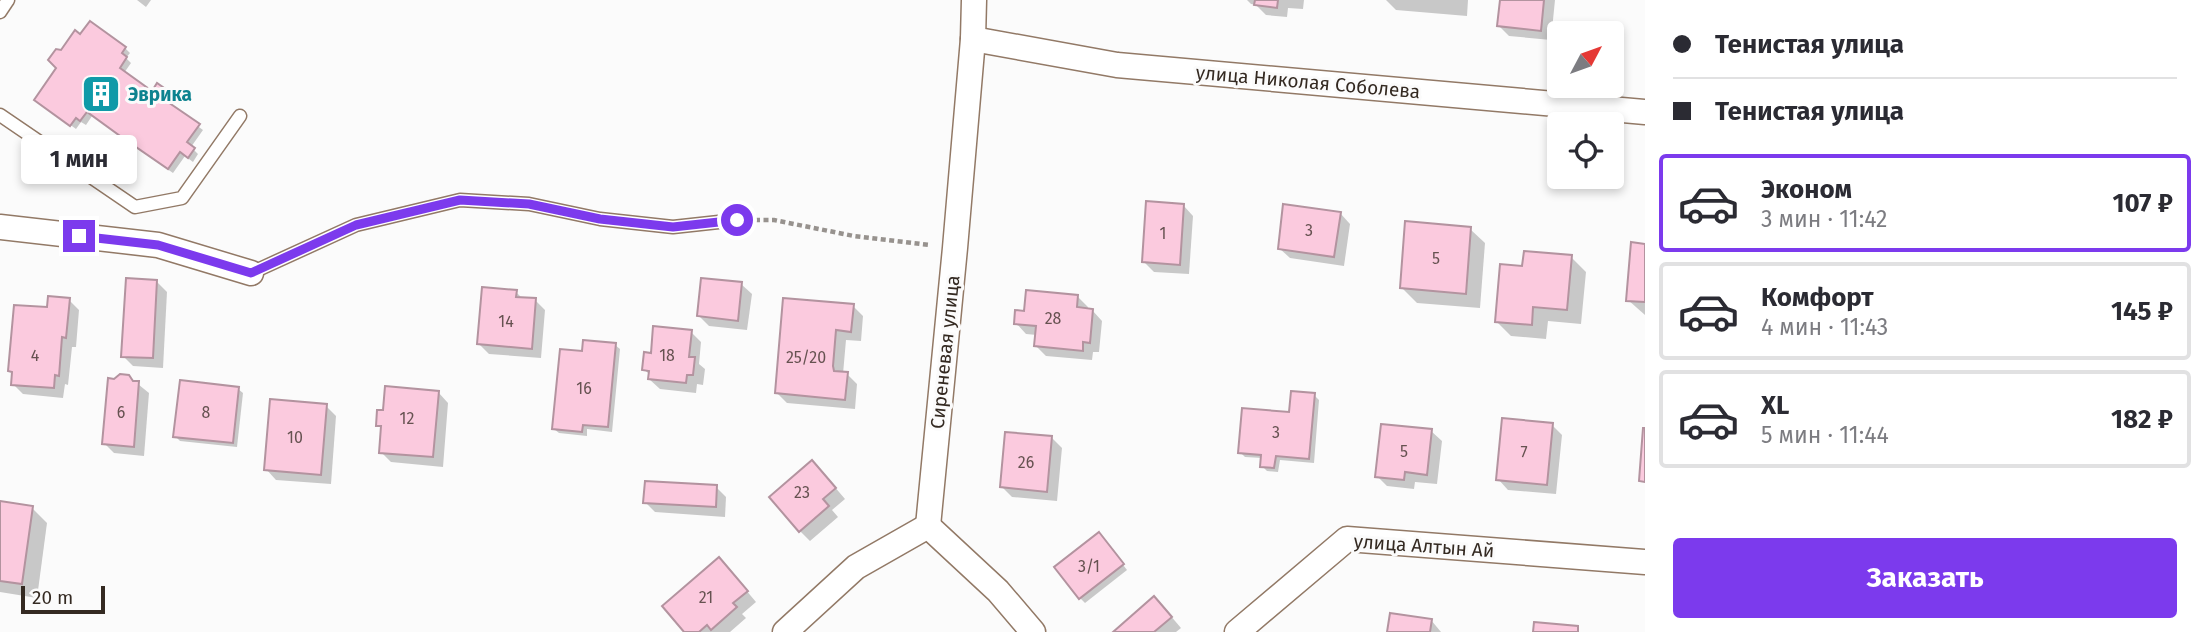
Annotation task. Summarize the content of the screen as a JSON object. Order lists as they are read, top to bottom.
{
  "streets": {
    "street": ["улица Николая Соболева", "Сиреневая улица", "улица Алтын Ай"]
  },
  "crossings": [
    ["улица Николая Соболева", "Сиреневая улица"]
  ],
  "places": {
    "building": ["Эврика"]
  },
  "house_numbers": [
    "3",
    "1",
    "5",
    "28",
    "14",
    "4",
    "18",
    "25/20",
    "16",
    "6",
    "8",
    "12",
    "3",
    "10",
    "5",
    "7",
    "26",
    "23",
    "3/1",
    "21"
  ],
  "scale_bar": "20 m",
  "north": "top right",
  "page": {
    "banner": ["Тенистая улица", "Тенистая улица"],
    "bubble": "1 мин",
    "list": [
      {
        "name": "Эконом",
        "note": "3 мин · 11:42",
        "value": "107 ₽"
      },
      {
        "name": "Комфорт",
        "note": "4 мин · 11:43",
        "value": "145 ₽"
      },
      {
        "name": "XL",
        "note": "5 мин · 11:44",
        "value": "182 ₽"
      }
    ],
    "buttons": "Заказать",
    "scale": "20 m"
  }
}
